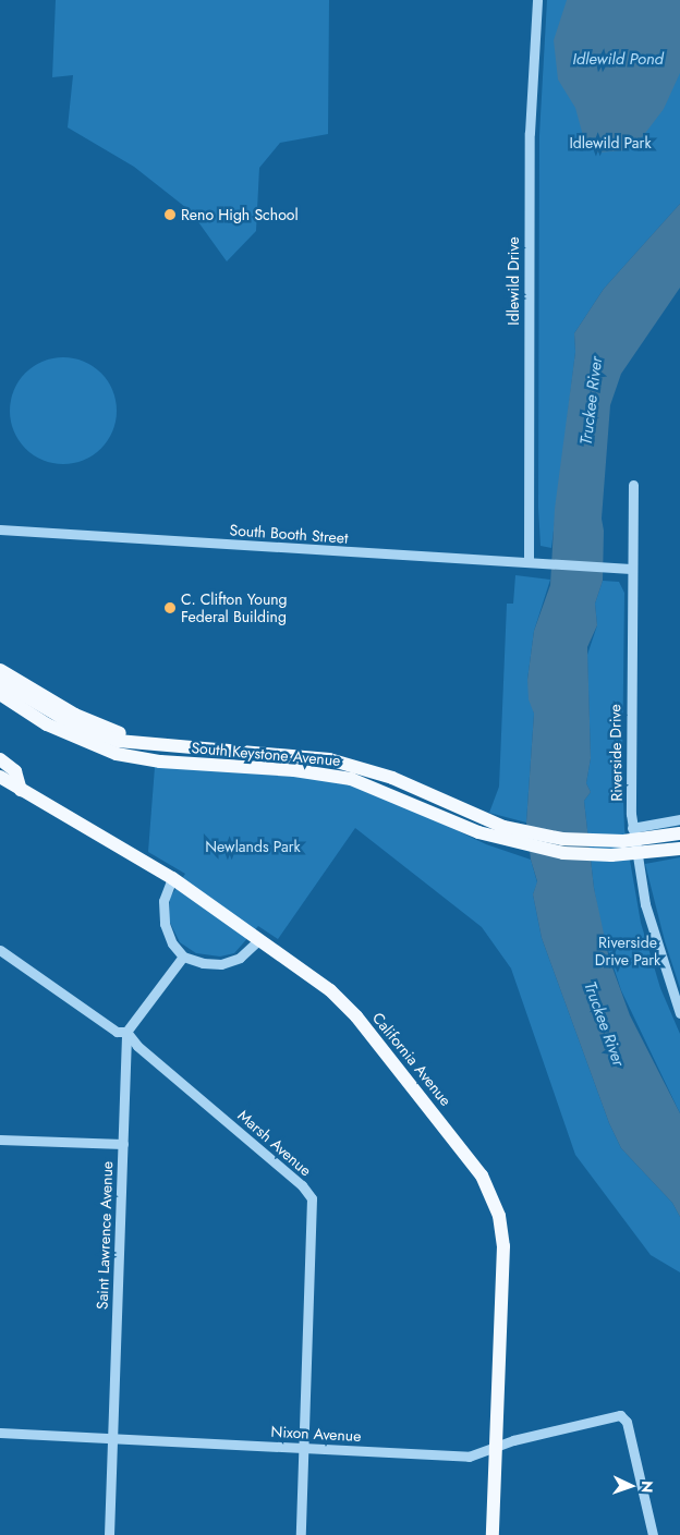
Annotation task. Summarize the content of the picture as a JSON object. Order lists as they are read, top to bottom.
{
  "streets": {
    "main road": ["South Keystone Avenue", "California Avenue"],
    "street": [
      "Idlewild Drive",
      "South Booth Street",
      "Riverside Drive",
      "Marsh Avenue",
      "Saint Lawrence Avenue",
      "Nixon Avenue"
    ]
  },
  "crossings": [
    ["Idlewild Drive", "South Booth Street"],
    ["South Booth Street", "Riverside Drive"],
    ["California Avenue", "Nixon Avenue"],
    ["Marsh Avenue", "Saint Lawrence Avenue"],
    ["Marsh Avenue", "Nixon Avenue"],
    ["Saint Lawrence Avenue", "Nixon Avenue"]
  ],
  "water": ["Idlewild Pond", "Truckee River"],
  "parks": ["Idlewild Park", "Newlands Park", "Riverside Drive Park"],
  "places": ["Reno High School", "C. Clifton Young Federal Building"],
  "north": "right"
}
